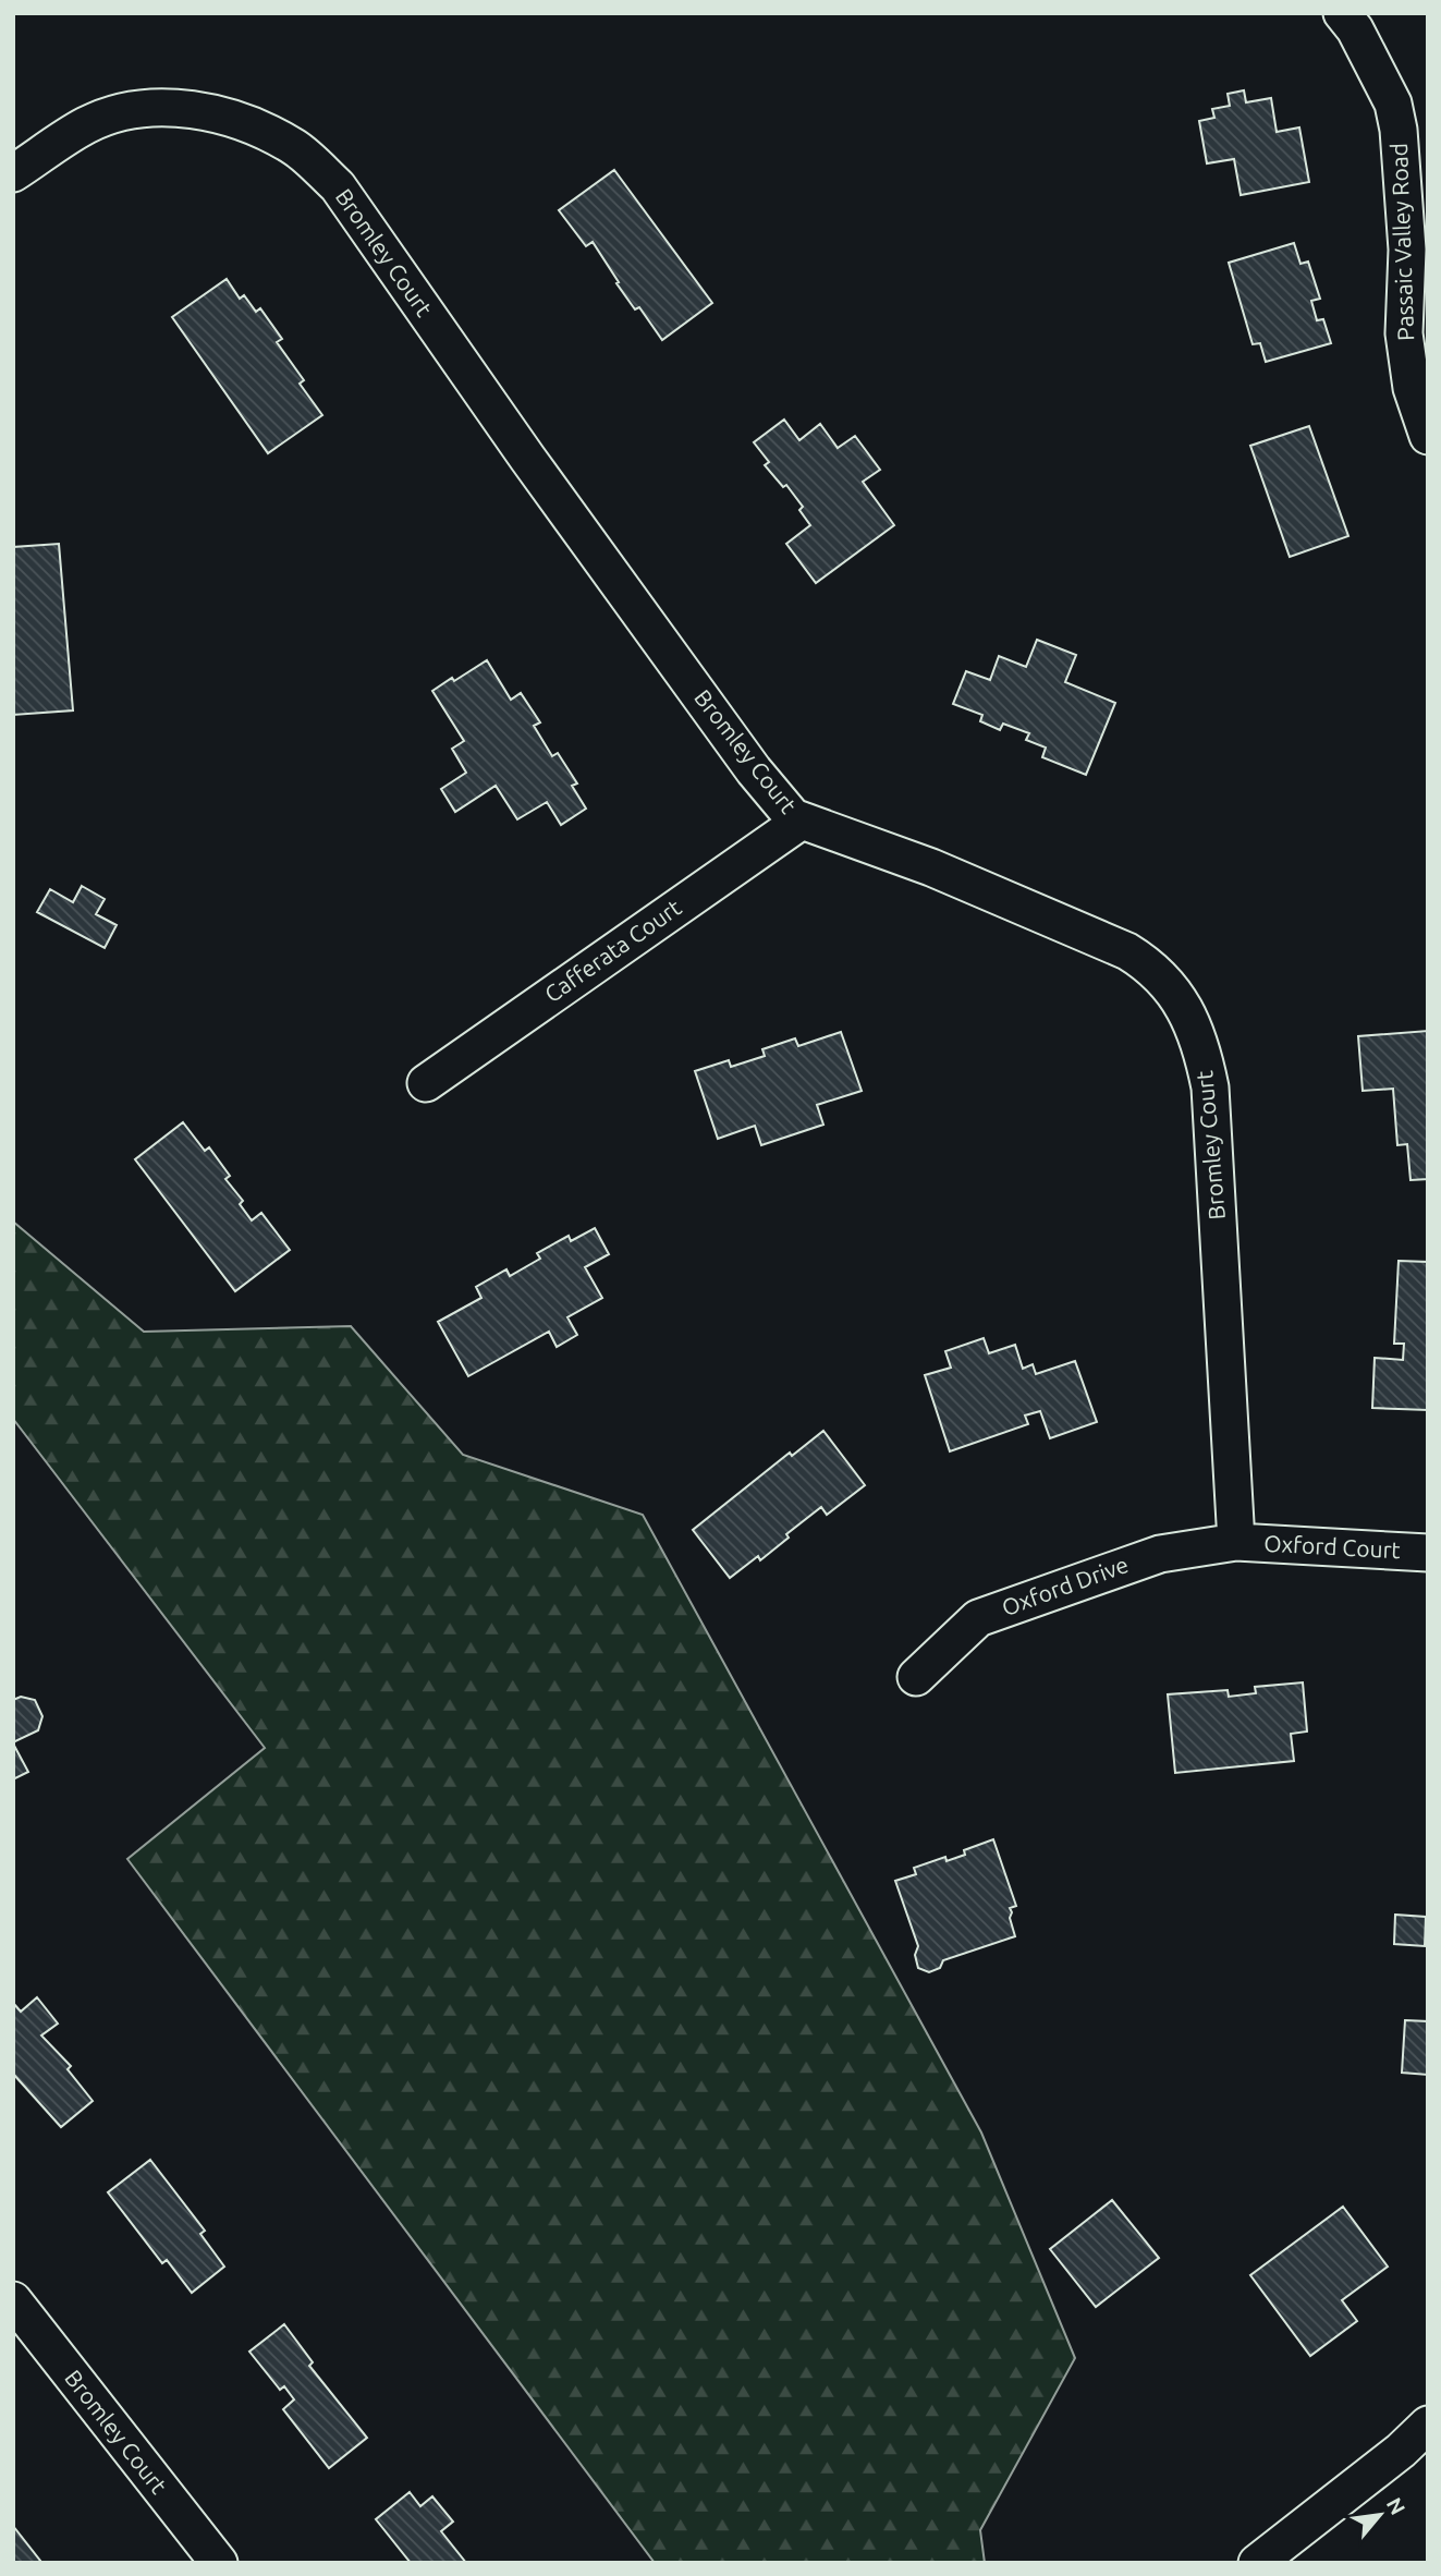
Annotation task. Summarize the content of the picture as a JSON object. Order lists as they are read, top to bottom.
{
  "streets": {
    "street": [
      "Passaic Valley Road",
      "Bromley Court",
      "Cafferata Court",
      "Oxford Court",
      "Oxford Drive"
    ]
  },
  "crossings": [
    ["Bromley Court", "Cafferata Court"],
    ["Bromley Court", "Oxford Court"],
    ["Bromley Court", "Oxford Drive"],
    ["Oxford Court", "Oxford Drive"]
  ],
  "north": "top right"
}
